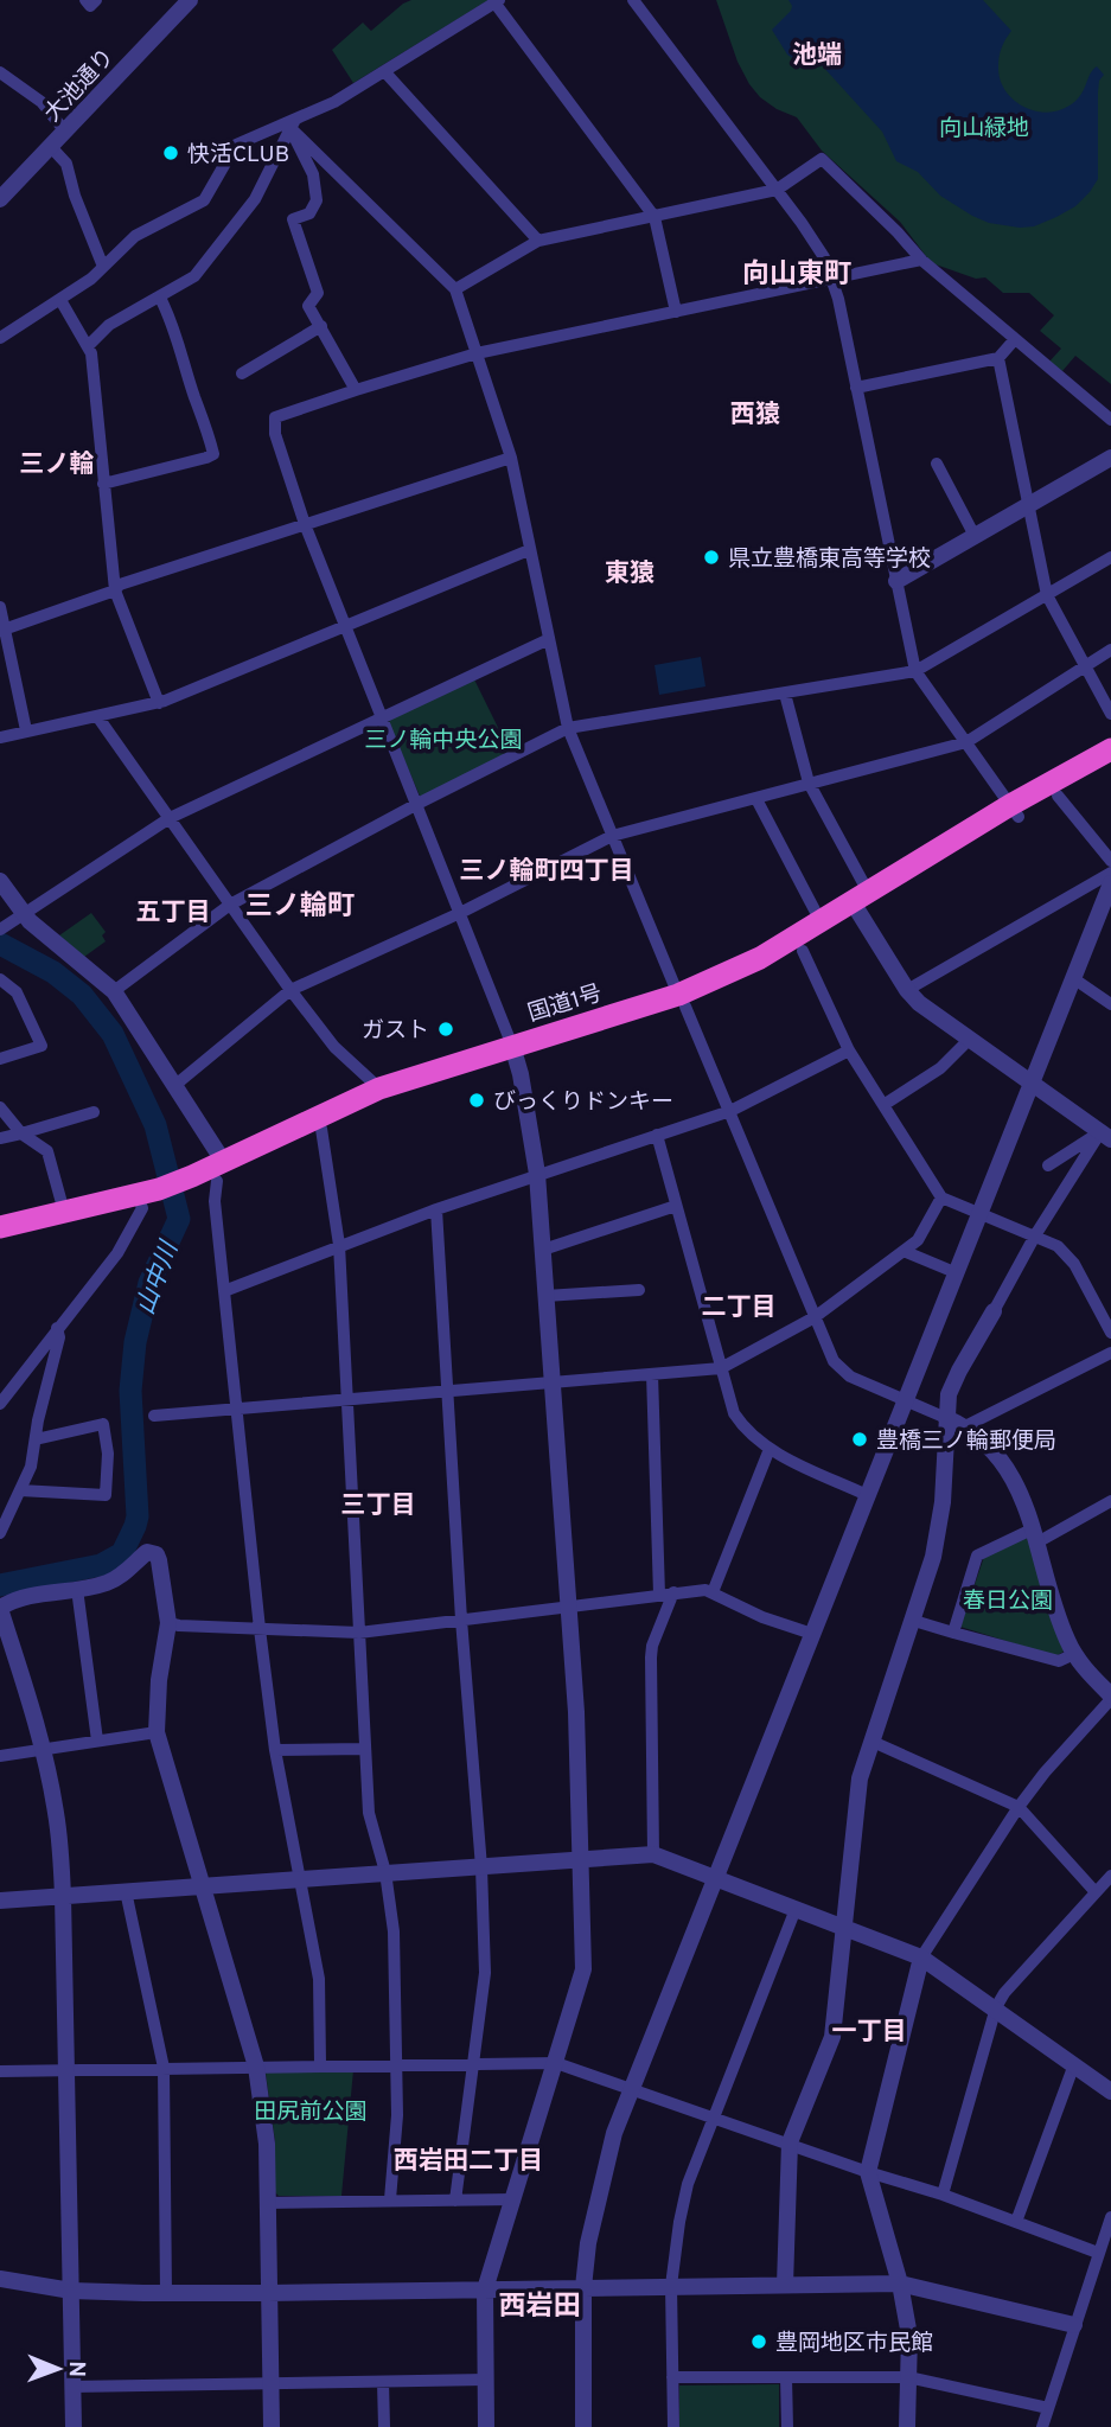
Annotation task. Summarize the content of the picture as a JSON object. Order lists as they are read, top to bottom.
{
  "streets": {
    "highway": ["国道1号"],
    "street": ["大池通り"]
  },
  "districts": [
    "池端",
    "向山東町",
    "西猿",
    "三ノ輪",
    "東猿",
    "三ノ輪町四丁目",
    "三ノ輪町",
    "五丁目",
    "二丁目",
    "三丁目",
    "一丁目",
    "西岩田二丁目",
    "西岩田"
  ],
  "water": ["山中川"],
  "parks": [
    "向山緑地",
    "三ノ輪中央公園",
    "春日公園",
    "田尻前公園"
  ],
  "places": [
    "快活CLUB",
    "県立豊橋東高等学校",
    "ガスト",
    "びっくりドンキー",
    "豊橋三ノ輪郵便局",
    "豊岡地区市民館"
  ],
  "north": "right"
}
